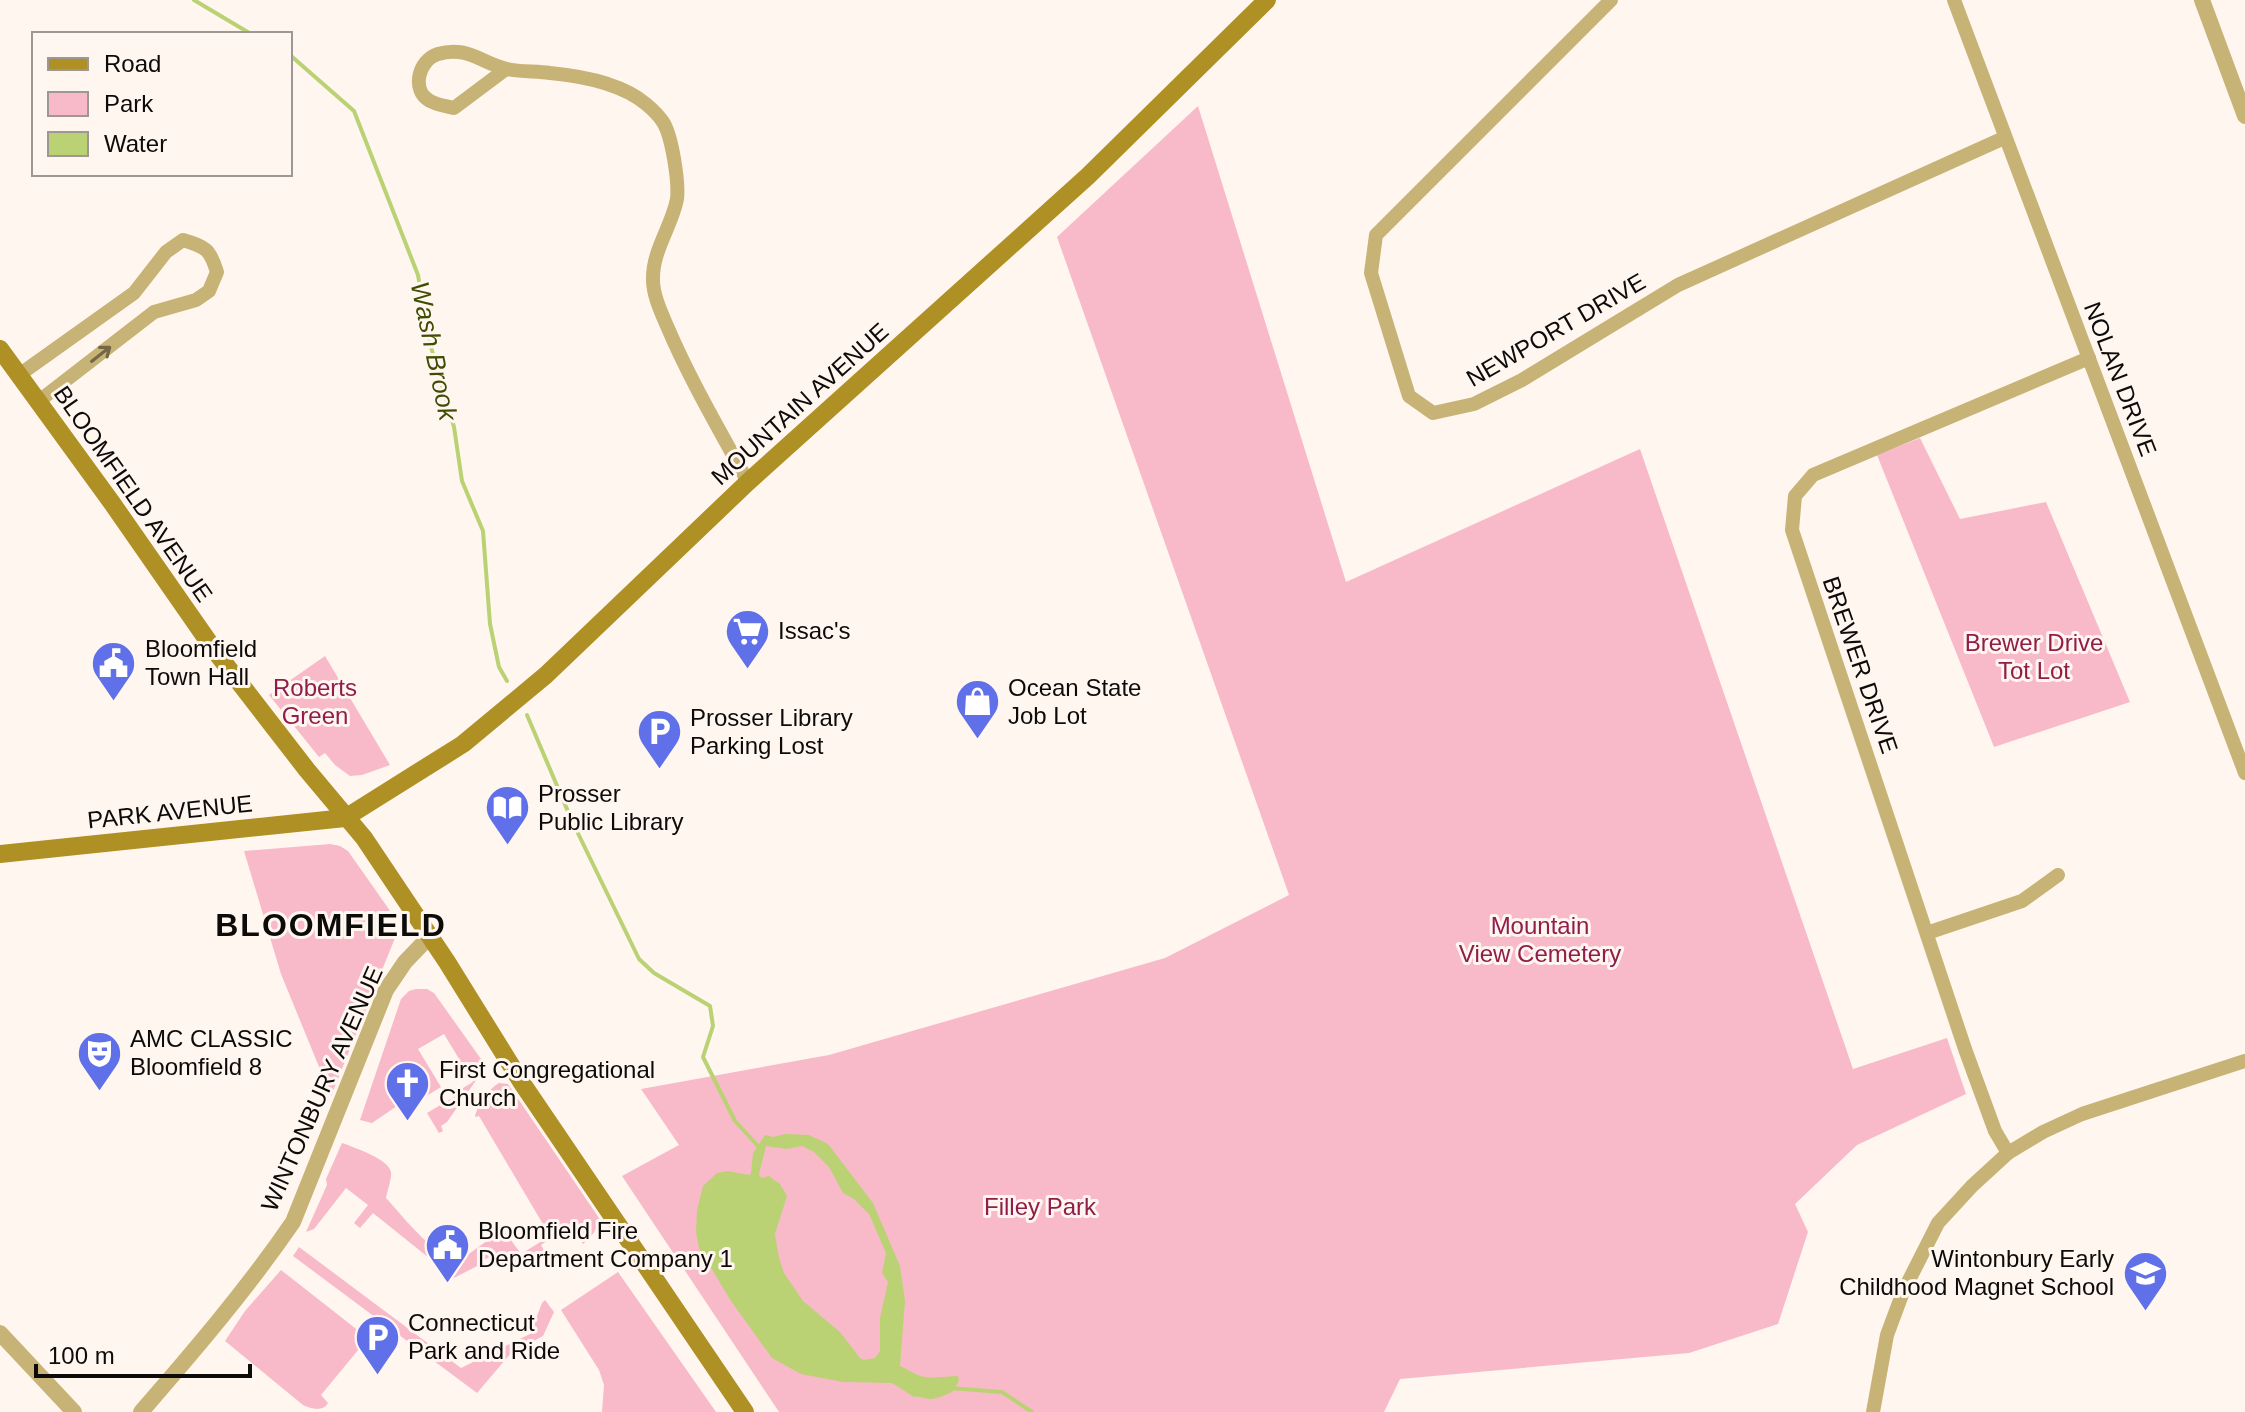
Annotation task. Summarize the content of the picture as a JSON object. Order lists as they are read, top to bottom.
{
  "streets": {
    "main road": ["MOUNTAIN AVENUE", "BLOOMFIELD AVENUE", "PARK AVENUE"],
    "street": [
      "NEWPORT DRIVE",
      "NOLAN DRIVE",
      "BREWER DRIVE",
      "WINTONBURY AVENUE"
    ]
  },
  "crossings": [
    ["NEWPORT DRIVE", "NOLAN DRIVE"],
    ["NOLAN DRIVE", "BREWER DRIVE"],
    ["MOUNTAIN AVENUE", "BLOOMFIELD AVENUE"],
    ["MOUNTAIN AVENUE", "PARK AVENUE"],
    ["BLOOMFIELD AVENUE", "PARK AVENUE"],
    ["BLOOMFIELD AVENUE", "WINTONBURY AVENUE"]
  ],
  "districts": ["BLOOMFIELD"],
  "water": ["Wash Brook"],
  "parks": [
    "Brewer Drive Tot Lot",
    "Roberts Green",
    "Mountain View Cemetery",
    "Filley Park"
  ],
  "places": {
    "supermarket": ["Issac's"],
    "public building": ["Bloomfield Town Hall", "Bloomfield Fire Department Company 1"],
    "shop": ["Ocean State Job Lot"],
    "parking": ["Prosser Library Parking Lost", "Connecticut Park and Ride"],
    "library": ["Prosser Public Library"],
    "theatre": ["AMC CLASSIC Bloomfield 8"],
    "church": ["First Congregational Church"],
    "school or university": ["Wintonbury Early Childhood Magnet School"]
  },
  "legend": ["Road", "Park", "Water"],
  "scale_bar": "100 m"
}
